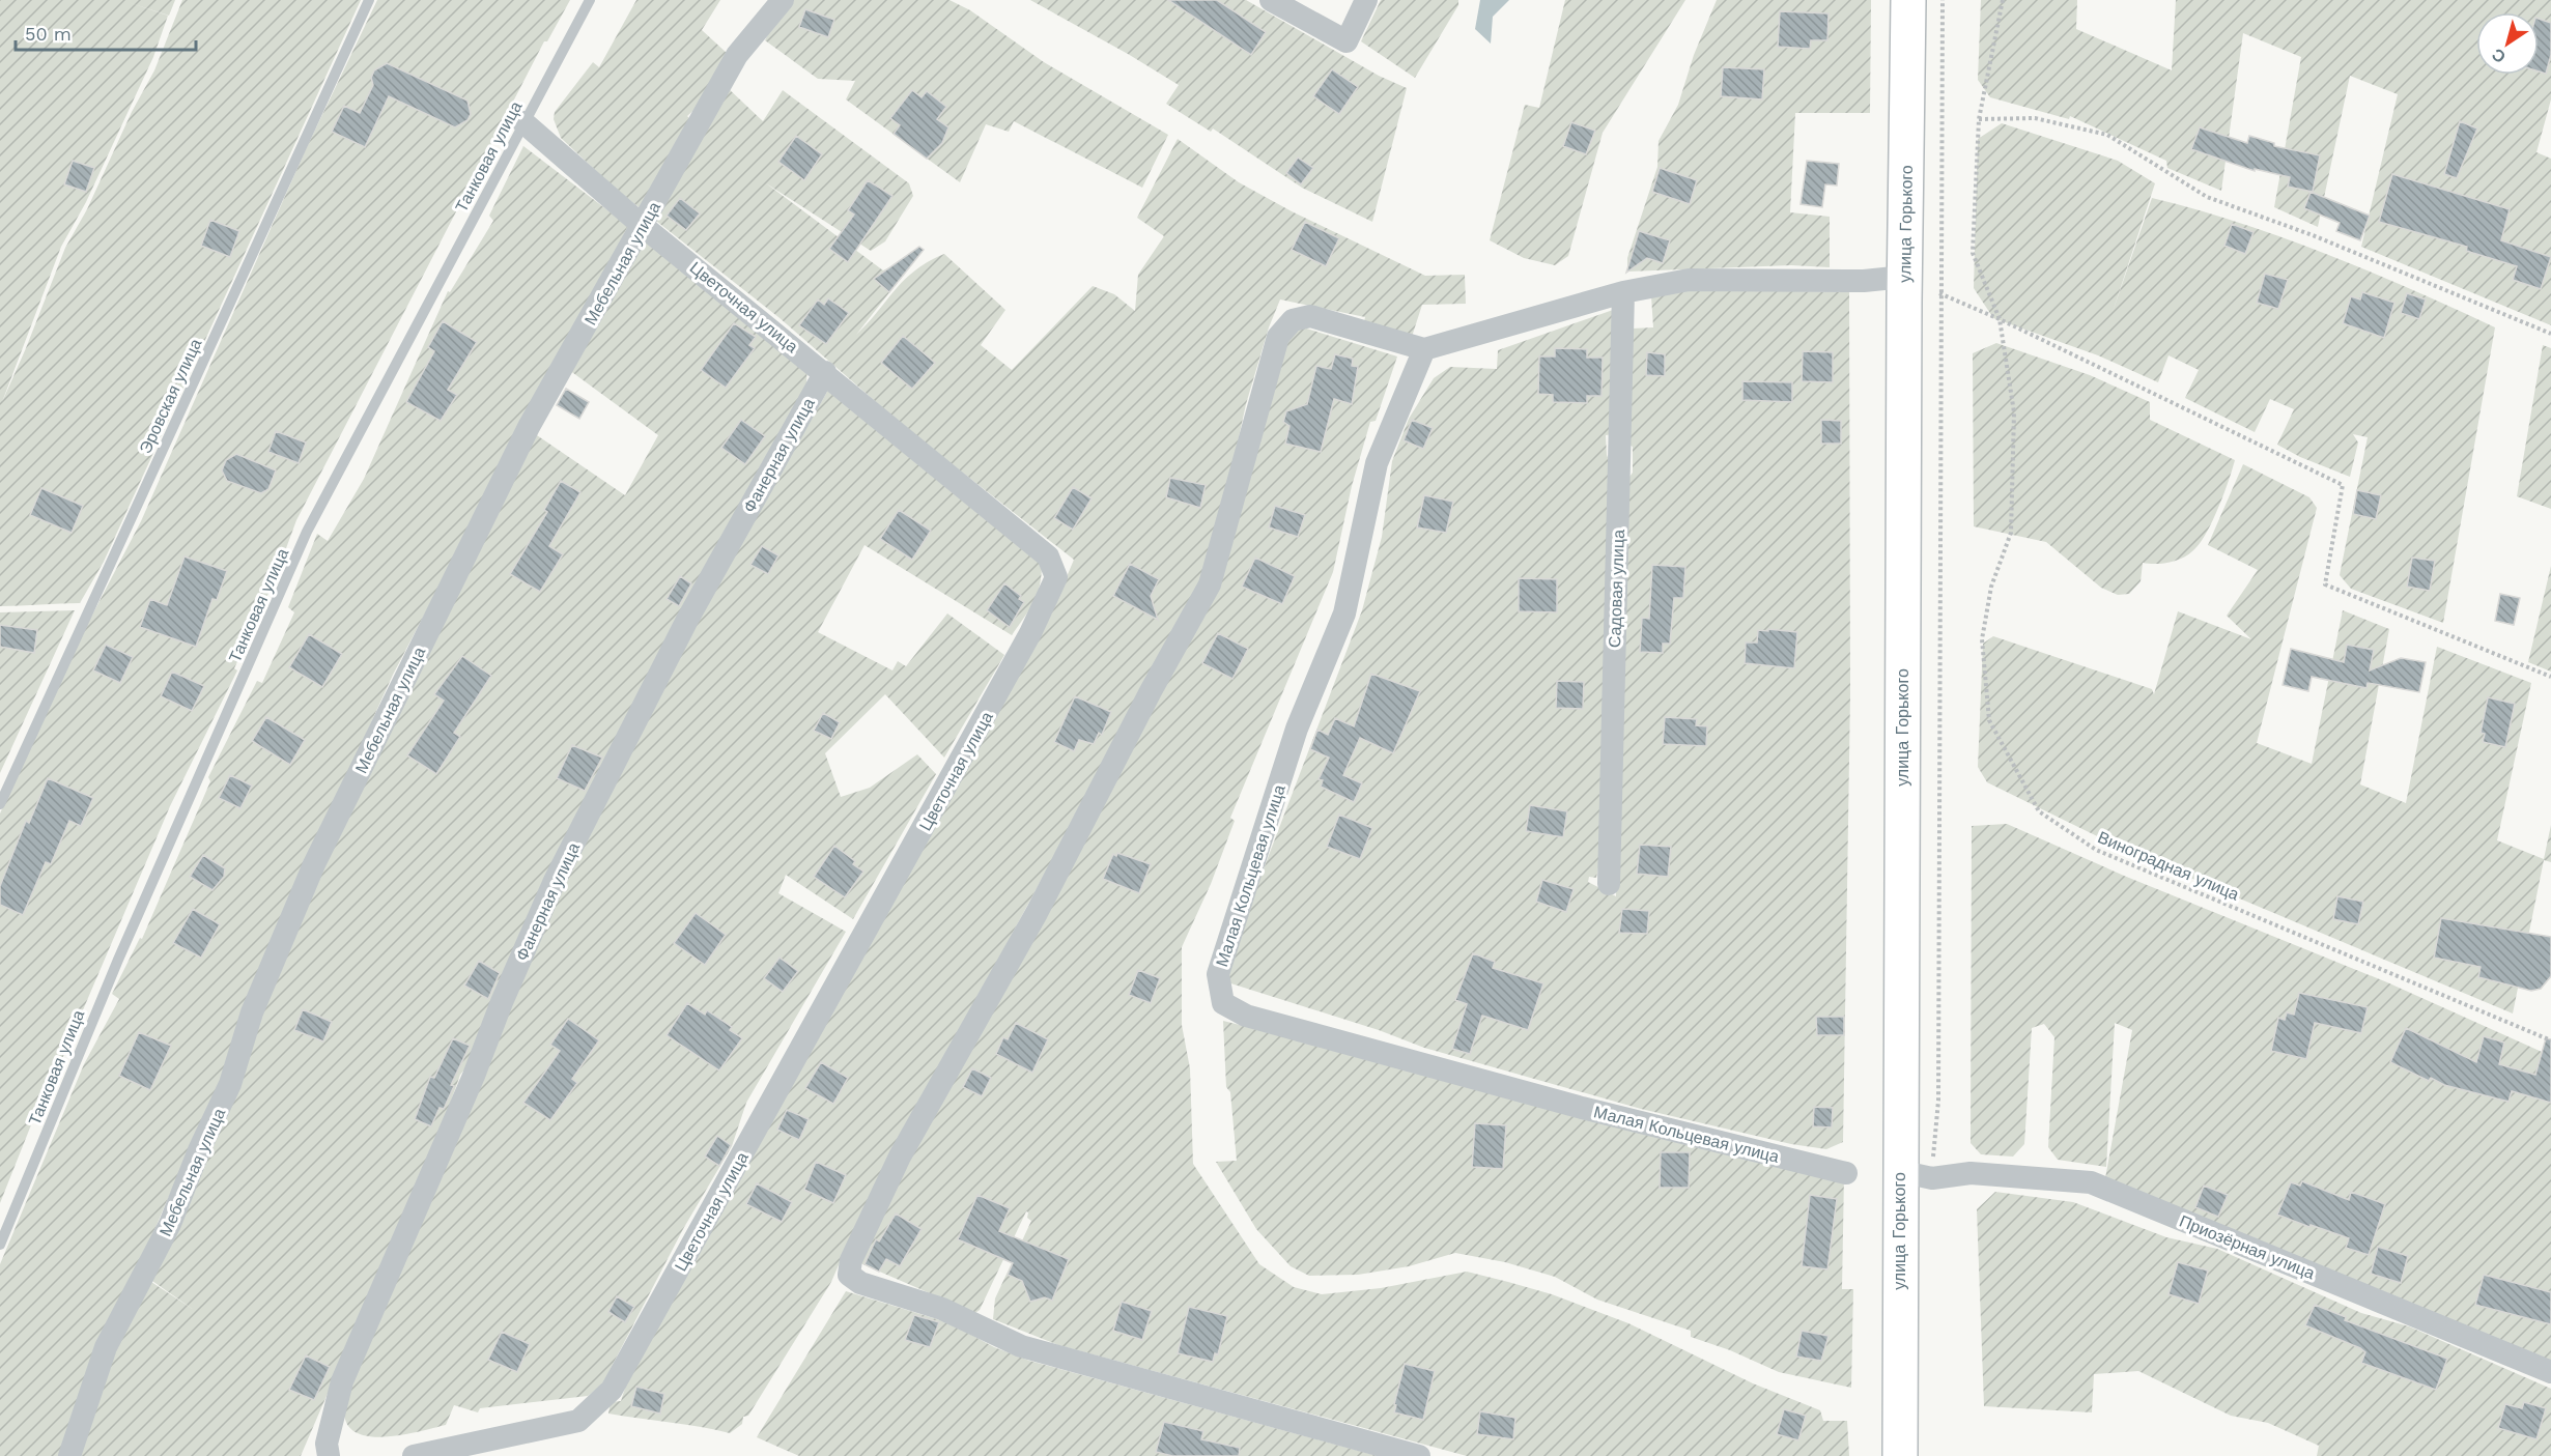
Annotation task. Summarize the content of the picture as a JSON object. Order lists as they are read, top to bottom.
{
  "streets": {
    "main road": ["улица Горького"],
    "street": [
      "Мебельная улица",
      "Цветочная улица",
      "Фанерная улица",
      "Садовая улица",
      "Малая Кольцевая улица",
      "Приозёрная улица"
    ],
    "lane": ["Танковая улица", "Эровская улица"],
    "path": ["Виноградная улица"]
  },
  "crossings": [
    ["Танковая улица", "Цветочная улица"],
    ["Мебельная улица", "Цветочная улица"],
    ["Цветочная улица", "Фанерная улица"]
  ],
  "scale_bar": "50 m",
  "north": "bottom left"
}
